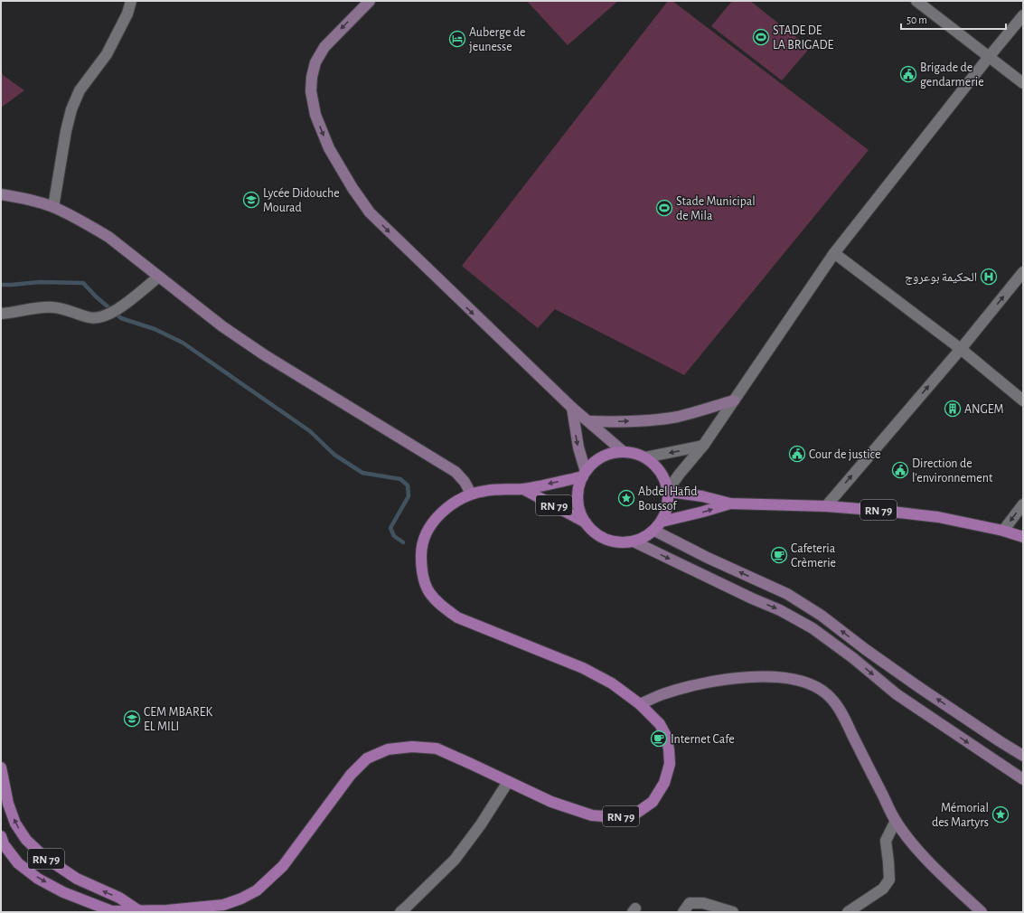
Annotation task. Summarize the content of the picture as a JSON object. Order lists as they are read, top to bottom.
{
  "streets": {
    "main road": ["RN 79"]
  },
  "places": {
    "sports": ["STADE DE LA BRIGADE", "Stade Municipal de Mila"],
    "hotel": ["Auberge de jeunesse"],
    "public building": ["Brigade de gendarmerie", "Cour de justice", "Direction de l'environnement"],
    "school or university": ["Lycée Didouche Mourad", "CEM MBAREK EL MILI"],
    "hospital": ["الحكيمة بوعروج"],
    "building": ["ANGEM"],
    "place": ["Abdel Hafid Boussof", "Mémorial des Martyrs"],
    "cafe": ["Cafeteria Crèmerie", "Internet Cafe"]
  },
  "scale_bar": "50 m"
}
